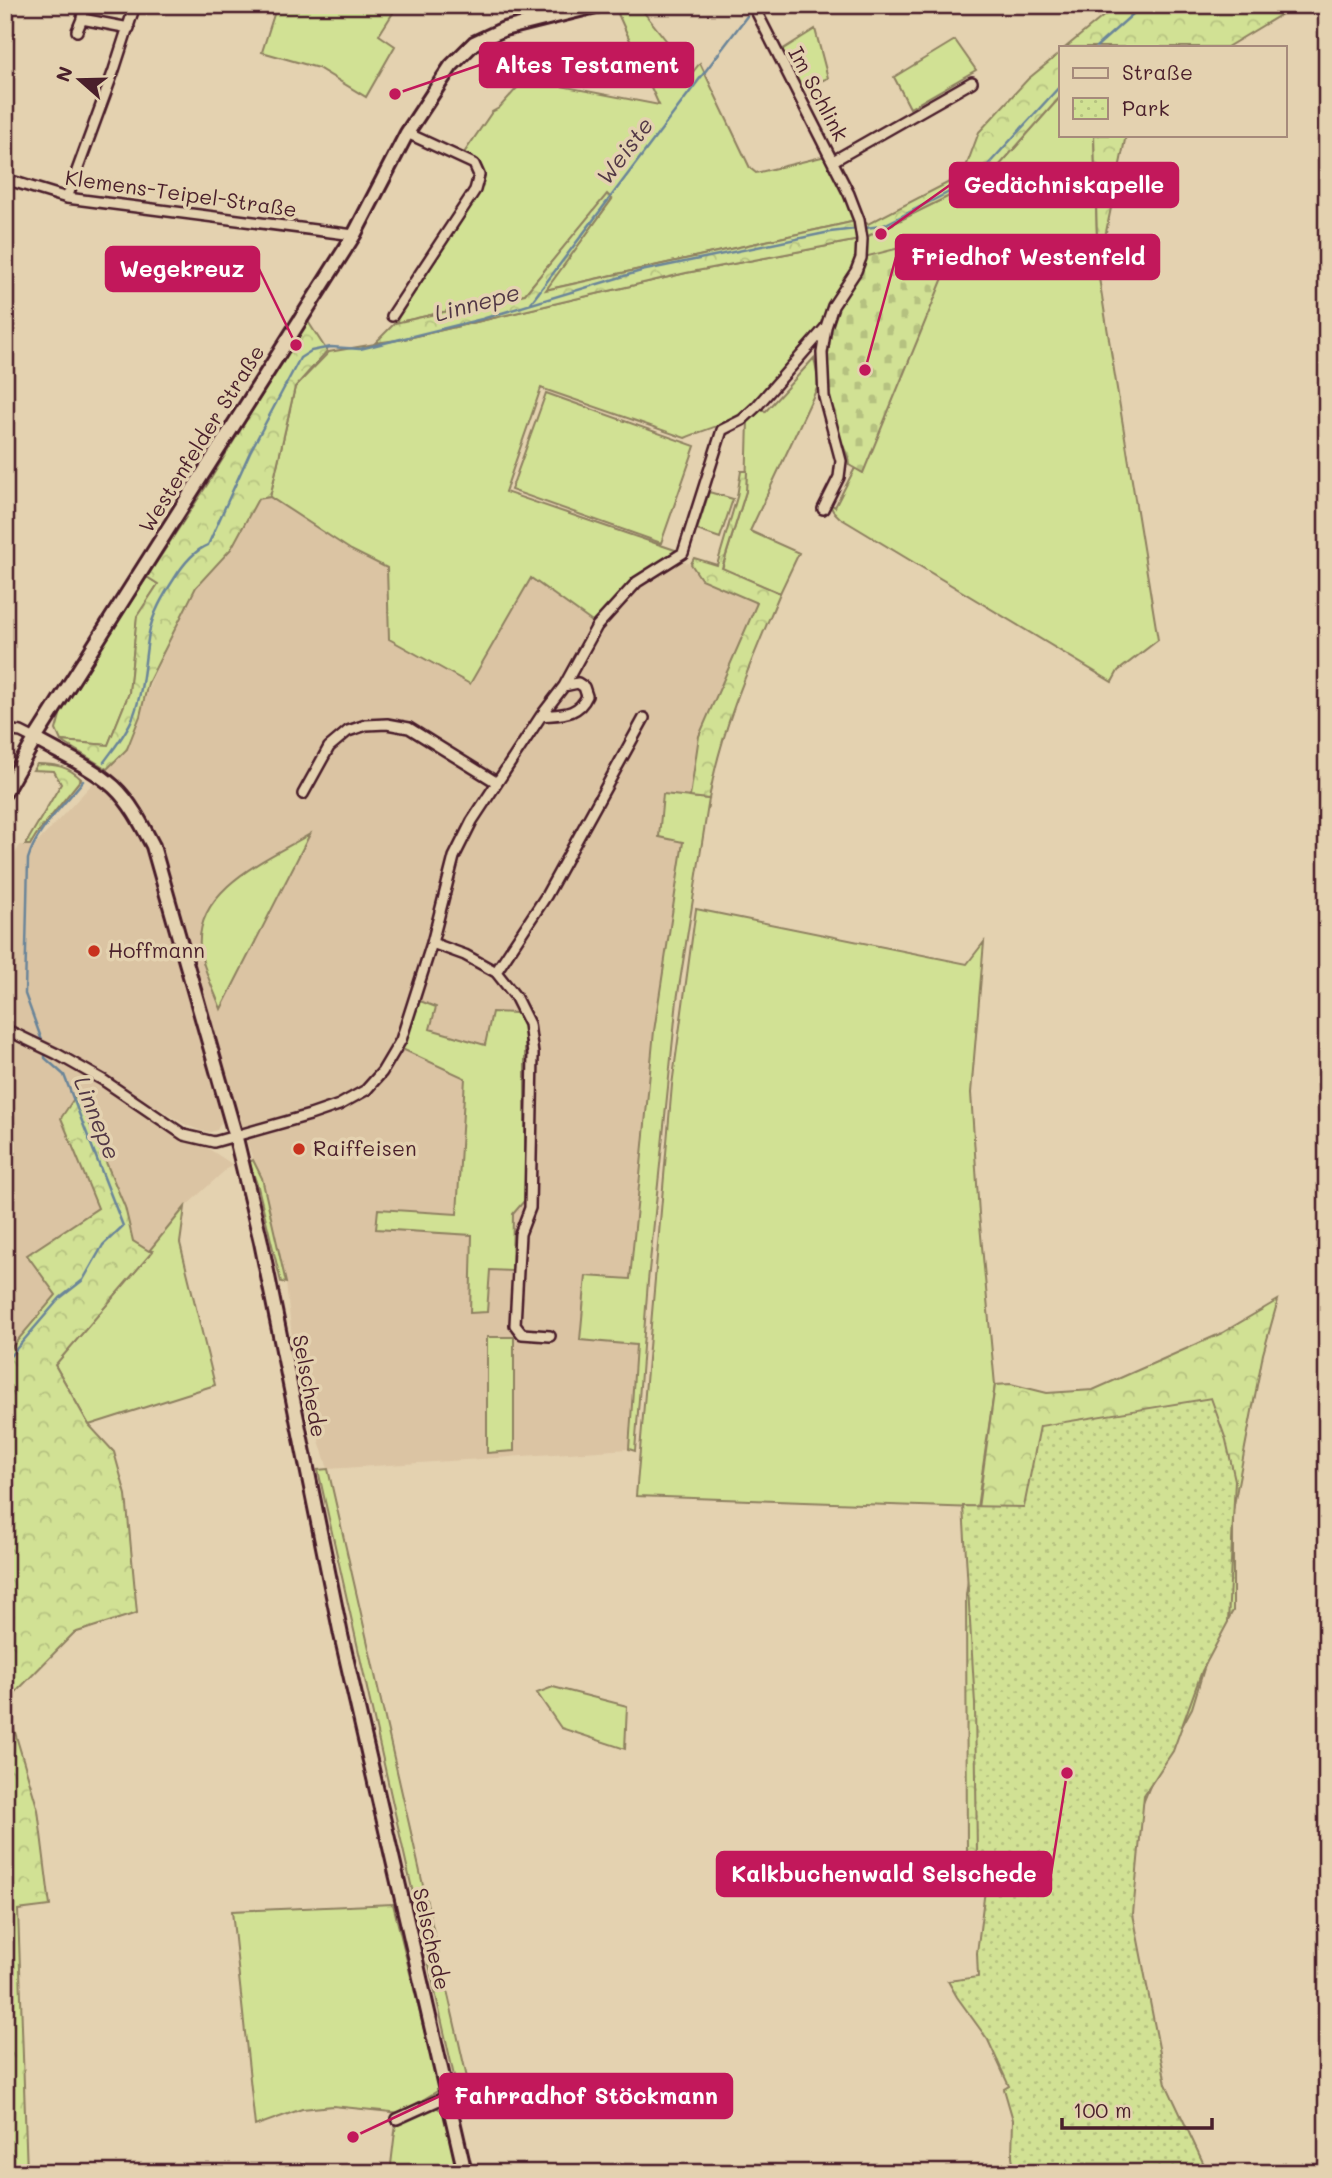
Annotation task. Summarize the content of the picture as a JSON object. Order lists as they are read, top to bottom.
{
  "streets": {
    "street": [
      "Im Schlink",
      "Klemens-Teipel-Straße",
      "Westenfelder Straße",
      "Selschede"
    ]
  },
  "crossings": [
    ["Klemens-Teipel-Straße", "Westenfelder Straße"],
    ["Westenfelder Straße", "Selschede"]
  ],
  "water": ["Weiste", "Linnepe"],
  "places": [
    "Altes Testament",
    "Gedächniskapelle",
    "Wegekreuz",
    "Friedhof Westenfeld",
    "Hoffmann",
    "Raiffeisen",
    "Kalkbuchenwald Selschede",
    "Fahrradhof Stöckmann"
  ],
  "legend": ["Straße", "Park"],
  "scale_bar": "100 m",
  "north": "left"
}
